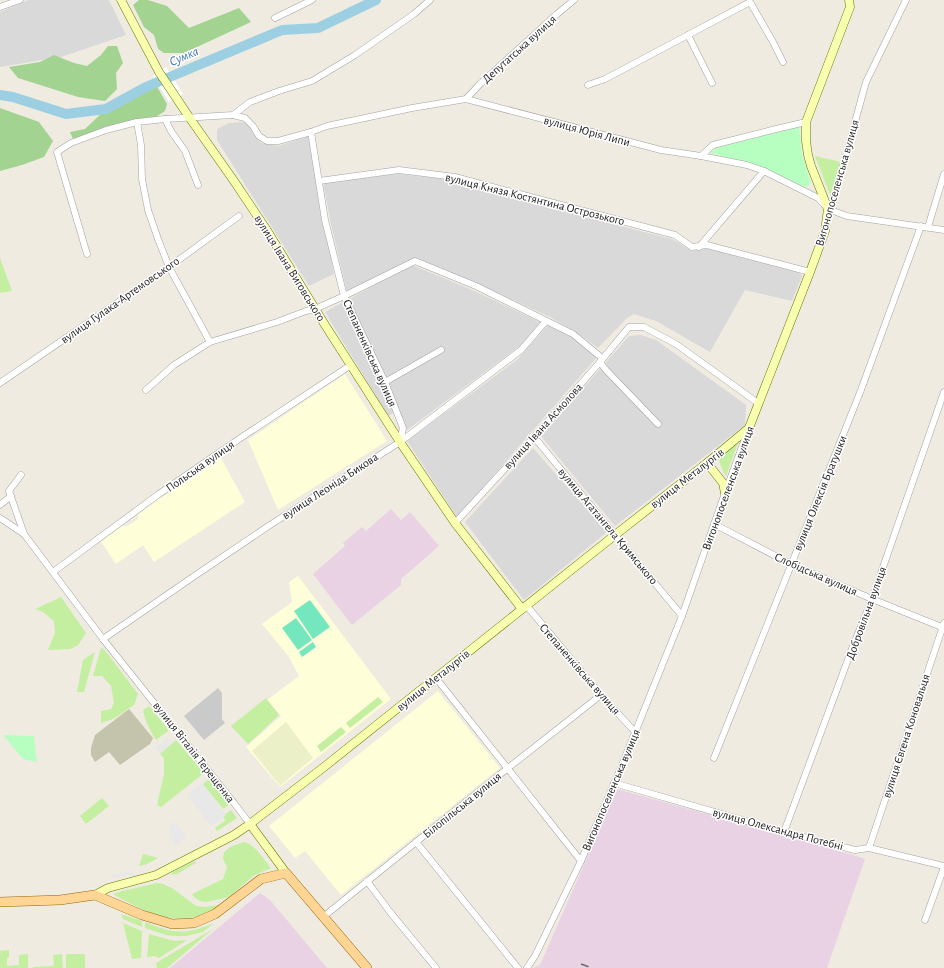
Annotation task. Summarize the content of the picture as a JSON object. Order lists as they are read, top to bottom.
{
  "streets": {
    "main road": [
      "Вигонопоселенська вулиця",
      "вулиця Івана Виговського",
      "Степаненківська вулиця",
      "вулиця Металургів",
      "вулиця Віталія Терещенка"
    ],
    "street": [
      "Депутатська вулиця",
      "вулиця Юрія Липи",
      "вулиця Князя Костянтина Острозького",
      "вулиця Гулака-Артемовського",
      "вулиця Івана Асмолова",
      "Польська вулиця",
      "вулиця Леоніда Бикова",
      "вулиця Олексія Братушки",
      "вулиця Агатангела Кримського",
      "Слобідська вулиця",
      "Добровільна вулиця",
      "вулиця Євгена Коновальця",
      "Білопільська вулиця",
      "вулиця Олександра Потебні"
    ]
  },
  "crossings": [
    ["Депутатська вулиця", "вулиця Юрія Липи"],
    ["вулиця Юрія Липи", "Вигонопоселенська вулиця"],
    ["вулиця Юрія Липи", "Степаненківська вулиця"],
    ["вулиця Юрія Липи", "вулиця Олексія Братушки"],
    ["Вигонопоселенська вулиця", "вулиця Князя Костянтина Острозького"],
    ["Вигонопоселенська вулиця", "Степаненківська вулиця"],
    ["Вигонопоселенська вулиця", "вулиця Івана Асмолова"],
    ["Вигонопоселенська вулиця", "вулиця Металургів"],
    ["Вигонопоселенська вулиця", "вулиця Агатангела Кримського"],
    ["Вигонопоселенська вулиця", "Слобідська вулиця"],
    ["Вигонопоселенська вулиця", "вулиця Олександра Потебні"],
    ["вулиця Князя Костянтина Острозького", "Степаненківська вулиця"],
    ["вулиця Івана Виговського", "Степаненківська вулиця"],
    ["вулиця Івана Виговського", "Польська вулиця"],
    ["вулиця Івана Виговського", "вулиця Леоніда Бикова"],
    ["Степаненківська вулиця", "вулиця Івана Асмолова"],
    ["Степаненківська вулиця", "вулиця Металургів"],
    ["Степаненківська вулиця", "вулиця Леоніда Бикова"],
    ["Степаненківська вулиця", "Білопільська вулиця"],
    ["вулиця Івана Асмолова", "вулиця Агатангела Кримського"],
    ["Польська вулиця", "вулиця Віталія Терещенка"],
    ["вулиця Металургів", "вулиця Агатангела Кримського"],
    ["вулиця Металургів", "вулиця Віталія Терещенка"],
    ["вулиця Леоніда Бикова", "вулиця Віталія Терещенка"],
    ["вулиця Олексія Братушки", "Слобідська вулиця"],
    ["Слобідська вулиця", "Добровільна вулиця"],
    ["Слобідська вулиця", "вулиця Євгена Коновальця"],
    ["Добровільна вулиця", "вулиця Олександра Потебні"],
    ["вулиця Євгена Коновальця", "вулиця Олександра Потебні"],
    ["вулиця Віталія Терещенка", "Білопільська вулиця"]
  ],
  "water": ["Сумка"]
}
